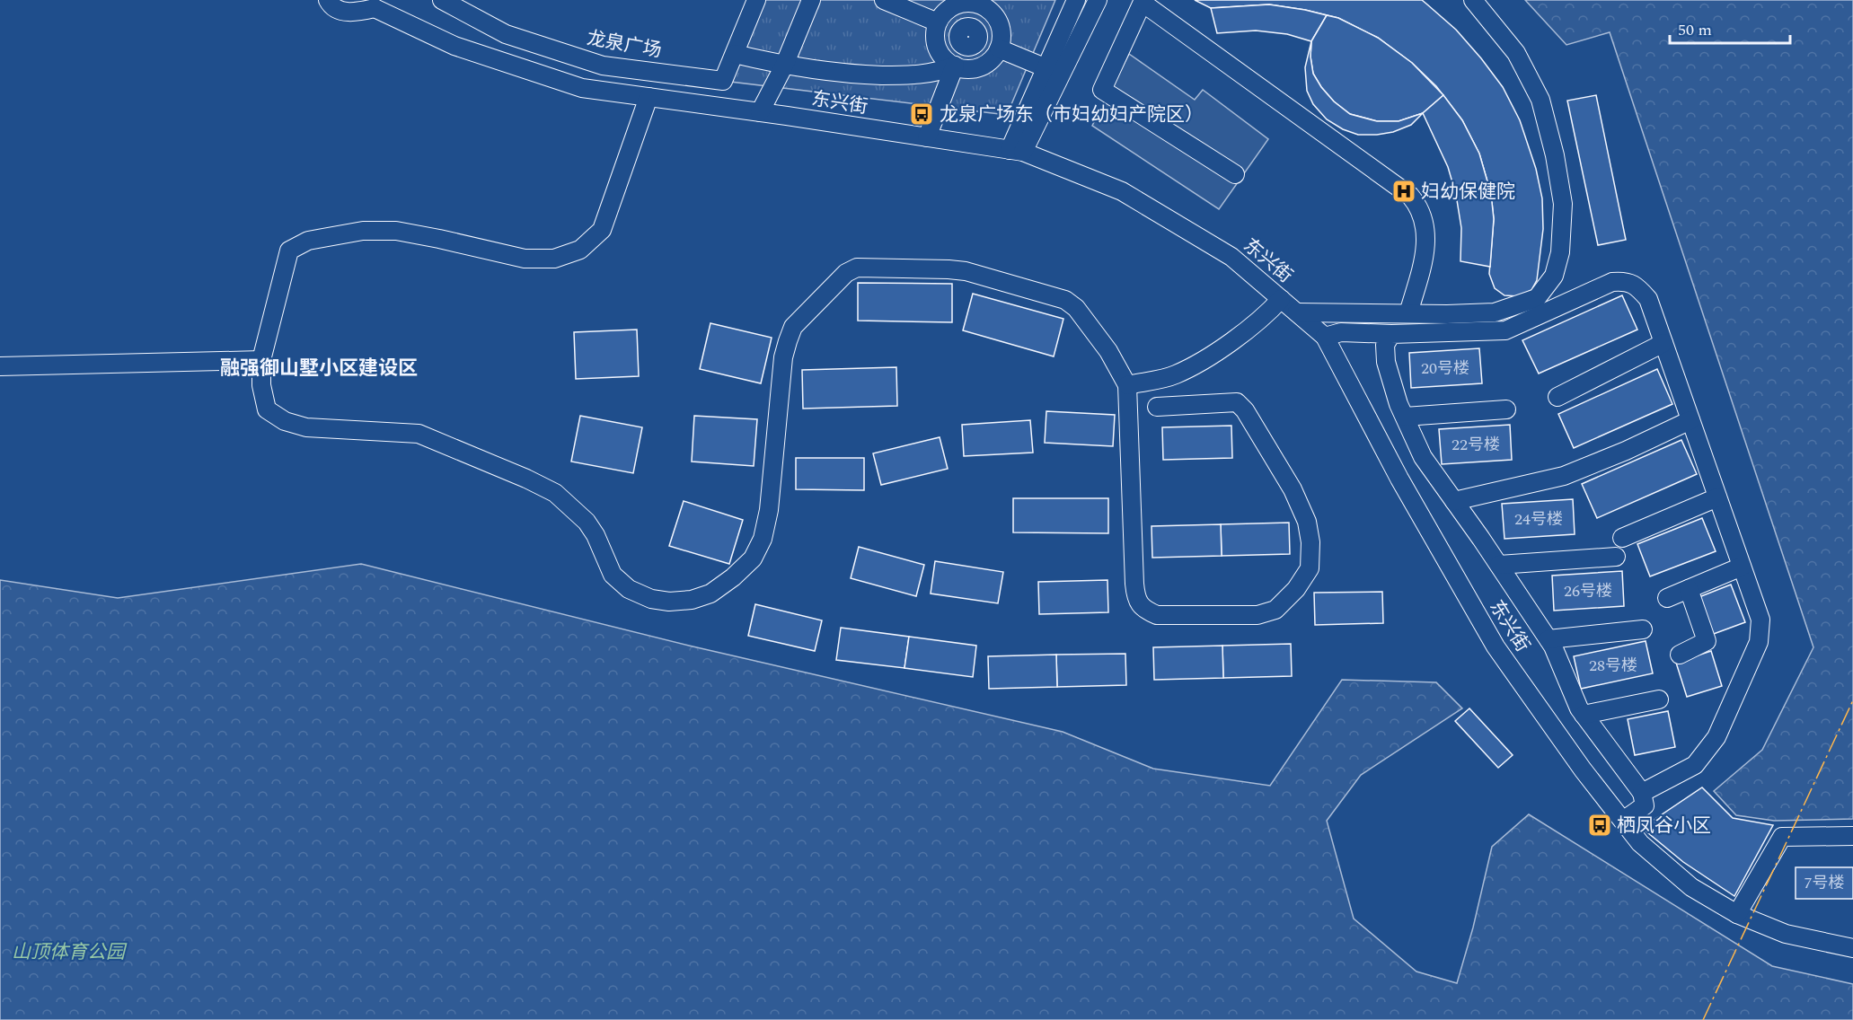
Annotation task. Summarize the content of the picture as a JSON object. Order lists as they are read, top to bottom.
{
  "streets": {
    "street": ["龙泉广场", "东兴街"]
  },
  "districts": ["融强御山墅小区建设区"],
  "parks": ["山顶体育公园"],
  "places": {
    "bus stop": ["龙泉广场东（市妇幼妇产院区）", "栖凤谷小区"],
    "hospital": ["妇幼保健院"]
  },
  "house_numbers": [
    "20号楼",
    "22号楼",
    "24号楼",
    "26号楼",
    "28号楼",
    "7号楼"
  ],
  "scale_bar": "50 m"
}
